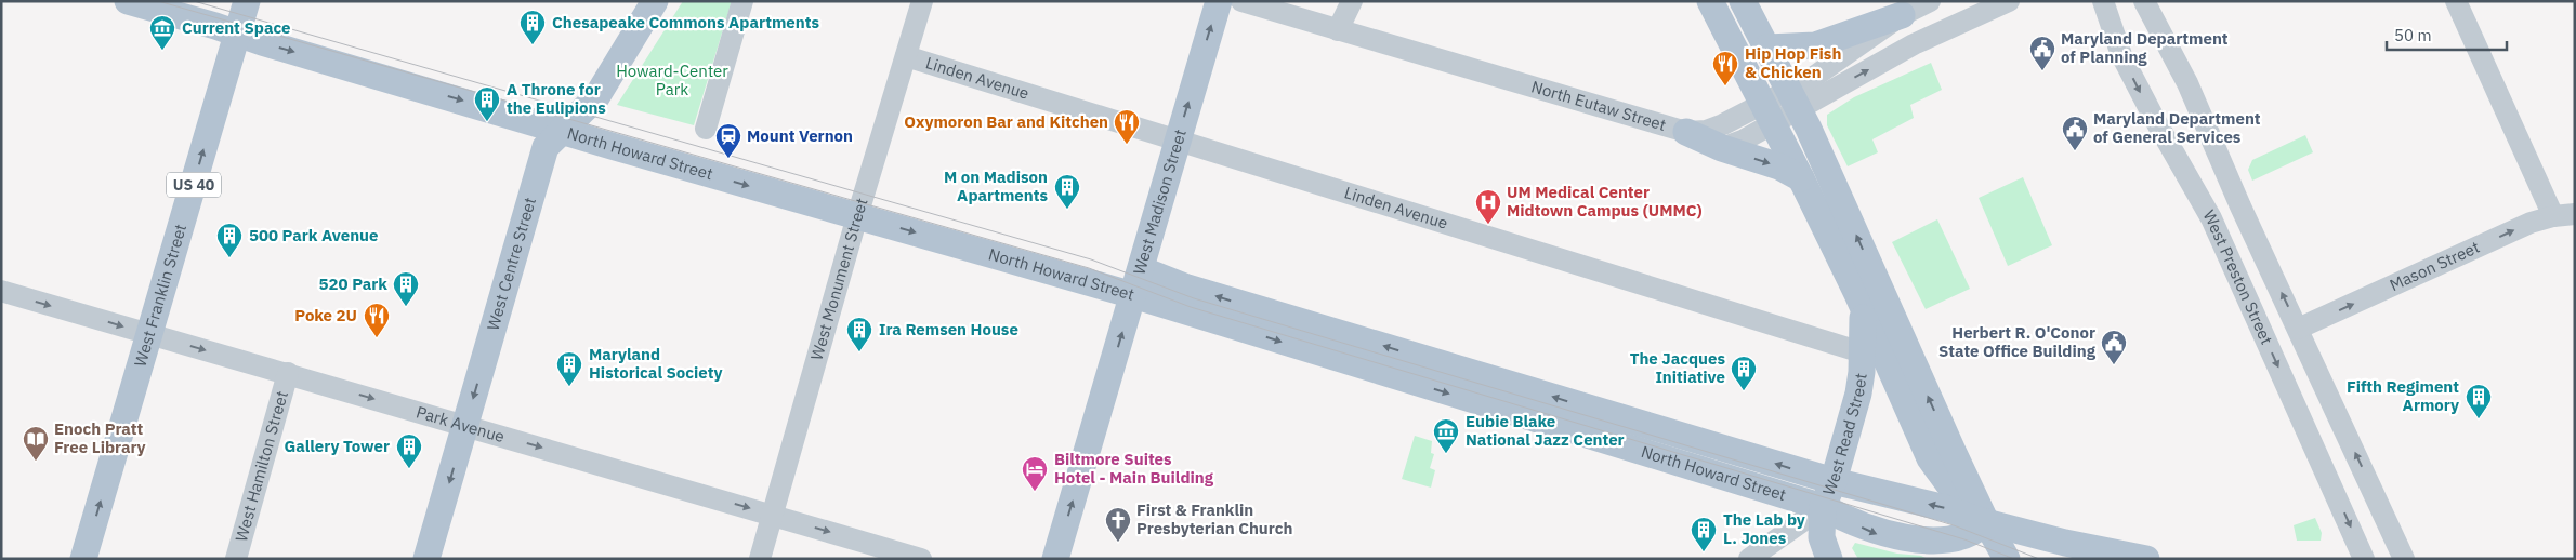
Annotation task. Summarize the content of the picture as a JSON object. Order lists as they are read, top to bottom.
{
  "streets": {
    "main road": [
      "North Howard Street",
      "US 40",
      "West Madison Street",
      "West Centre Street",
      "West Franklin Street",
      "West Read Street"
    ],
    "street": [
      "Linden Avenue",
      "North Eutaw Street",
      "Mason Street",
      "West Preston Street",
      "West Monument Street",
      "Park Avenue",
      "West Hamilton Street"
    ]
  },
  "crossings": [
    ["Linden Avenue", "West Madison Street"],
    ["Linden Avenue", "West Monument Street"],
    ["Linden Avenue", "West Read Street"],
    ["North Eutaw Street", "West Read Street"],
    ["North Howard Street", "West Madison Street"],
    ["North Howard Street", "West Centre Street"],
    ["North Howard Street", "West Monument Street"],
    ["North Howard Street", "West Franklin Street"],
    ["North Howard Street", "West Read Street"],
    ["West Centre Street", "Park Avenue"],
    ["Mason Street", "West Preston Street"],
    ["West Monument Street", "Park Avenue"],
    ["West Franklin Street", "Park Avenue"],
    ["Park Avenue", "West Hamilton Street"]
  ],
  "one_way": [
    "West Madison Street",
    "West Centre Street",
    "Mason Street",
    "West Franklin Street",
    "Park Avenue"
  ],
  "parks": ["Howard-Center Park"],
  "places": {
    "building": [
      "Chesapeake Commons Apartments",
      "A Throne for the Eulipions",
      "M on Madison Apartments",
      "500 Park Avenue",
      "520 Park",
      "Ira Remsen House",
      "Maryland Historical Society",
      "The Jacques Initiative",
      "Fifth Regiment Armory",
      "Gallery Tower",
      "The Lab by L. Jones"
    ],
    "museum": ["Current Space", "Eubie Blake National Jazz Center"],
    "public building": ["Maryland Department of Planning", "Maryland Department of General Services", "Herbert R. O'Conor State Office Building"],
    "restaurant": ["Hip Hop Fish & Chicken", "Oxymoron Bar and Kitchen", "Poke 2U"],
    "station": ["Mount Vernon"],
    "hospital": ["UM Medical Center Midtown Campus (UMMC)"],
    "library": ["Enoch Pratt Free Library"],
    "hotel": ["Biltmore Suites Hotel - Main Building"],
    "church": ["First & Franklin Presbyterian Church"]
  },
  "scale_bar": "50 m"
}
